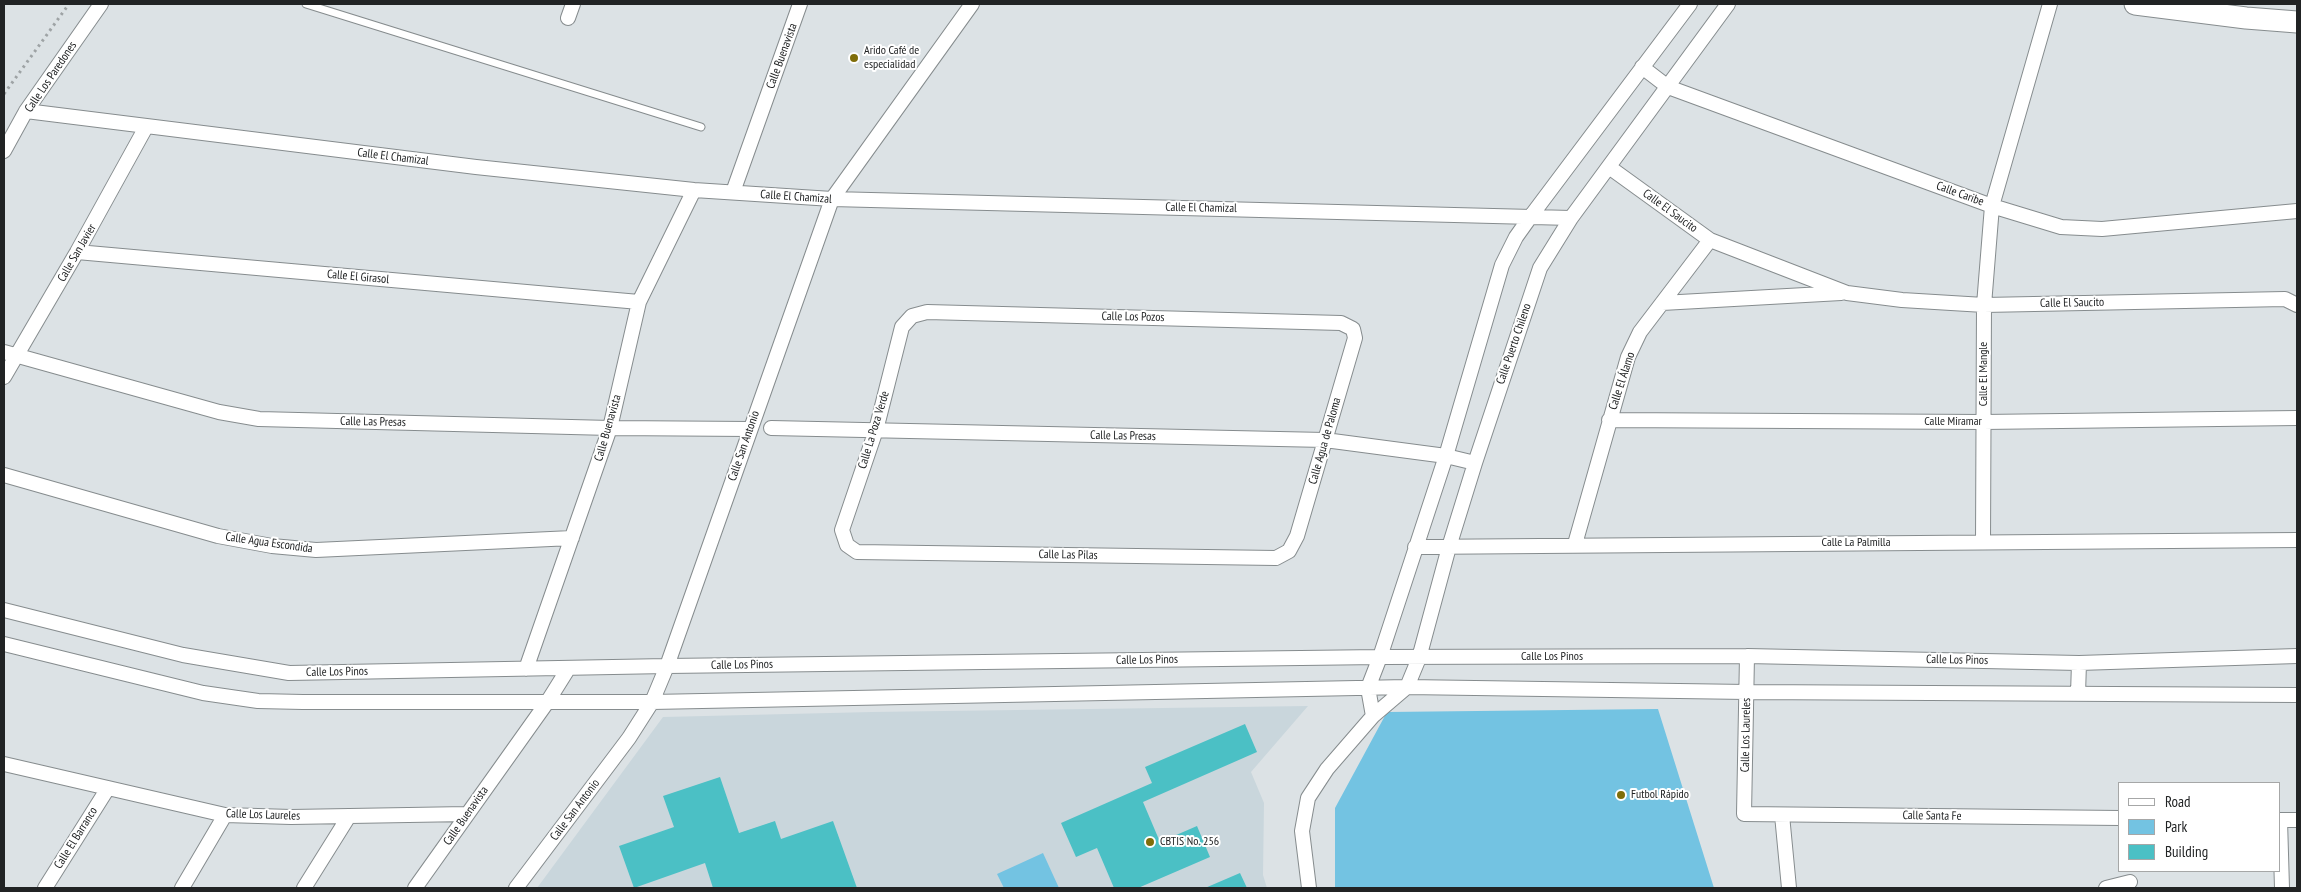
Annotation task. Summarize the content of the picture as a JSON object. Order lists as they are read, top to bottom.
{
  "streets": {
    "street": [
      "Calle Buenavista",
      "Calle Los Paredones",
      "Calle El Chamizal",
      "Calle Caribe",
      "Calle El Saucito",
      "Calle San Javier",
      "Calle El Girasol",
      "Calle Los Pozos",
      "Calle Puerto Chileno",
      "Calle El Mangle",
      "Calle El Álamo",
      "Calle Las Presas",
      "Calle Miramar",
      "Calle La Poza Verde",
      "Calle Agua de Paloma",
      "Calle San Antonio",
      "Calle Agua Escondida",
      "Calle La Palmilla",
      "Calle Las Pilas",
      "Calle Los Pinos",
      "Calle Los Laureles",
      "Calle Santa Fe",
      "Calle El Barranco"
    ]
  },
  "crossings": [
    ["Calle Buenavista", "Calle El Chamizal"],
    ["Calle Buenavista", "Calle El Girasol"],
    ["Calle Buenavista", "Calle Las Presas"],
    ["Calle Buenavista", "Calle Agua Escondida"],
    ["Calle Buenavista", "Calle Los Pinos"],
    ["Calle Buenavista", "Calle Los Laureles"],
    ["Calle Los Paredones", "Calle El Chamizal"],
    ["Calle El Chamizal", "Calle San Javier"],
    ["Calle El Chamizal", "Calle Puerto Chileno"],
    ["Calle El Chamizal", "Calle San Antonio"],
    ["Calle Caribe", "Calle Puerto Chileno"],
    ["Calle Caribe", "Calle El Mangle"],
    ["Calle El Saucito", "Calle Puerto Chileno"],
    ["Calle El Saucito", "Calle El Mangle"],
    ["Calle El Saucito", "Calle El Álamo"],
    ["Calle San Javier", "Calle El Girasol"],
    ["Calle San Javier", "Calle Las Presas"],
    ["Calle Los Pozos", "Calle La Poza Verde"],
    ["Calle Los Pozos", "Calle Agua de Paloma"],
    ["Calle Puerto Chileno", "Calle Las Presas"],
    ["Calle Puerto Chileno", "Calle La Palmilla"],
    ["Calle Puerto Chileno", "Calle Los Pinos"],
    ["Calle El Mangle", "Calle Miramar"],
    ["Calle El Mangle", "Calle La Palmilla"],
    ["Calle El Álamo", "Calle Miramar"],
    ["Calle El Álamo", "Calle La Palmilla"],
    ["Calle Las Presas", "Calle La Poza Verde"],
    ["Calle Las Presas", "Calle Agua de Paloma"],
    ["Calle Las Presas", "Calle San Antonio"],
    ["Calle La Poza Verde", "Calle Las Pilas"],
    ["Calle Agua de Paloma", "Calle Las Pilas"],
    ["Calle San Antonio", "Calle Los Pinos"],
    ["Calle Los Pinos", "Calle Los Laureles"],
    ["Calle Los Laureles", "Calle Santa Fe"],
    ["Calle Los Laureles", "Calle El Barranco"]
  ],
  "places": ["Arido Café de especialidad", "Futbol Rápido", "CBTIS No. 256"],
  "legend": ["Road", "Park", "Building"]
}
